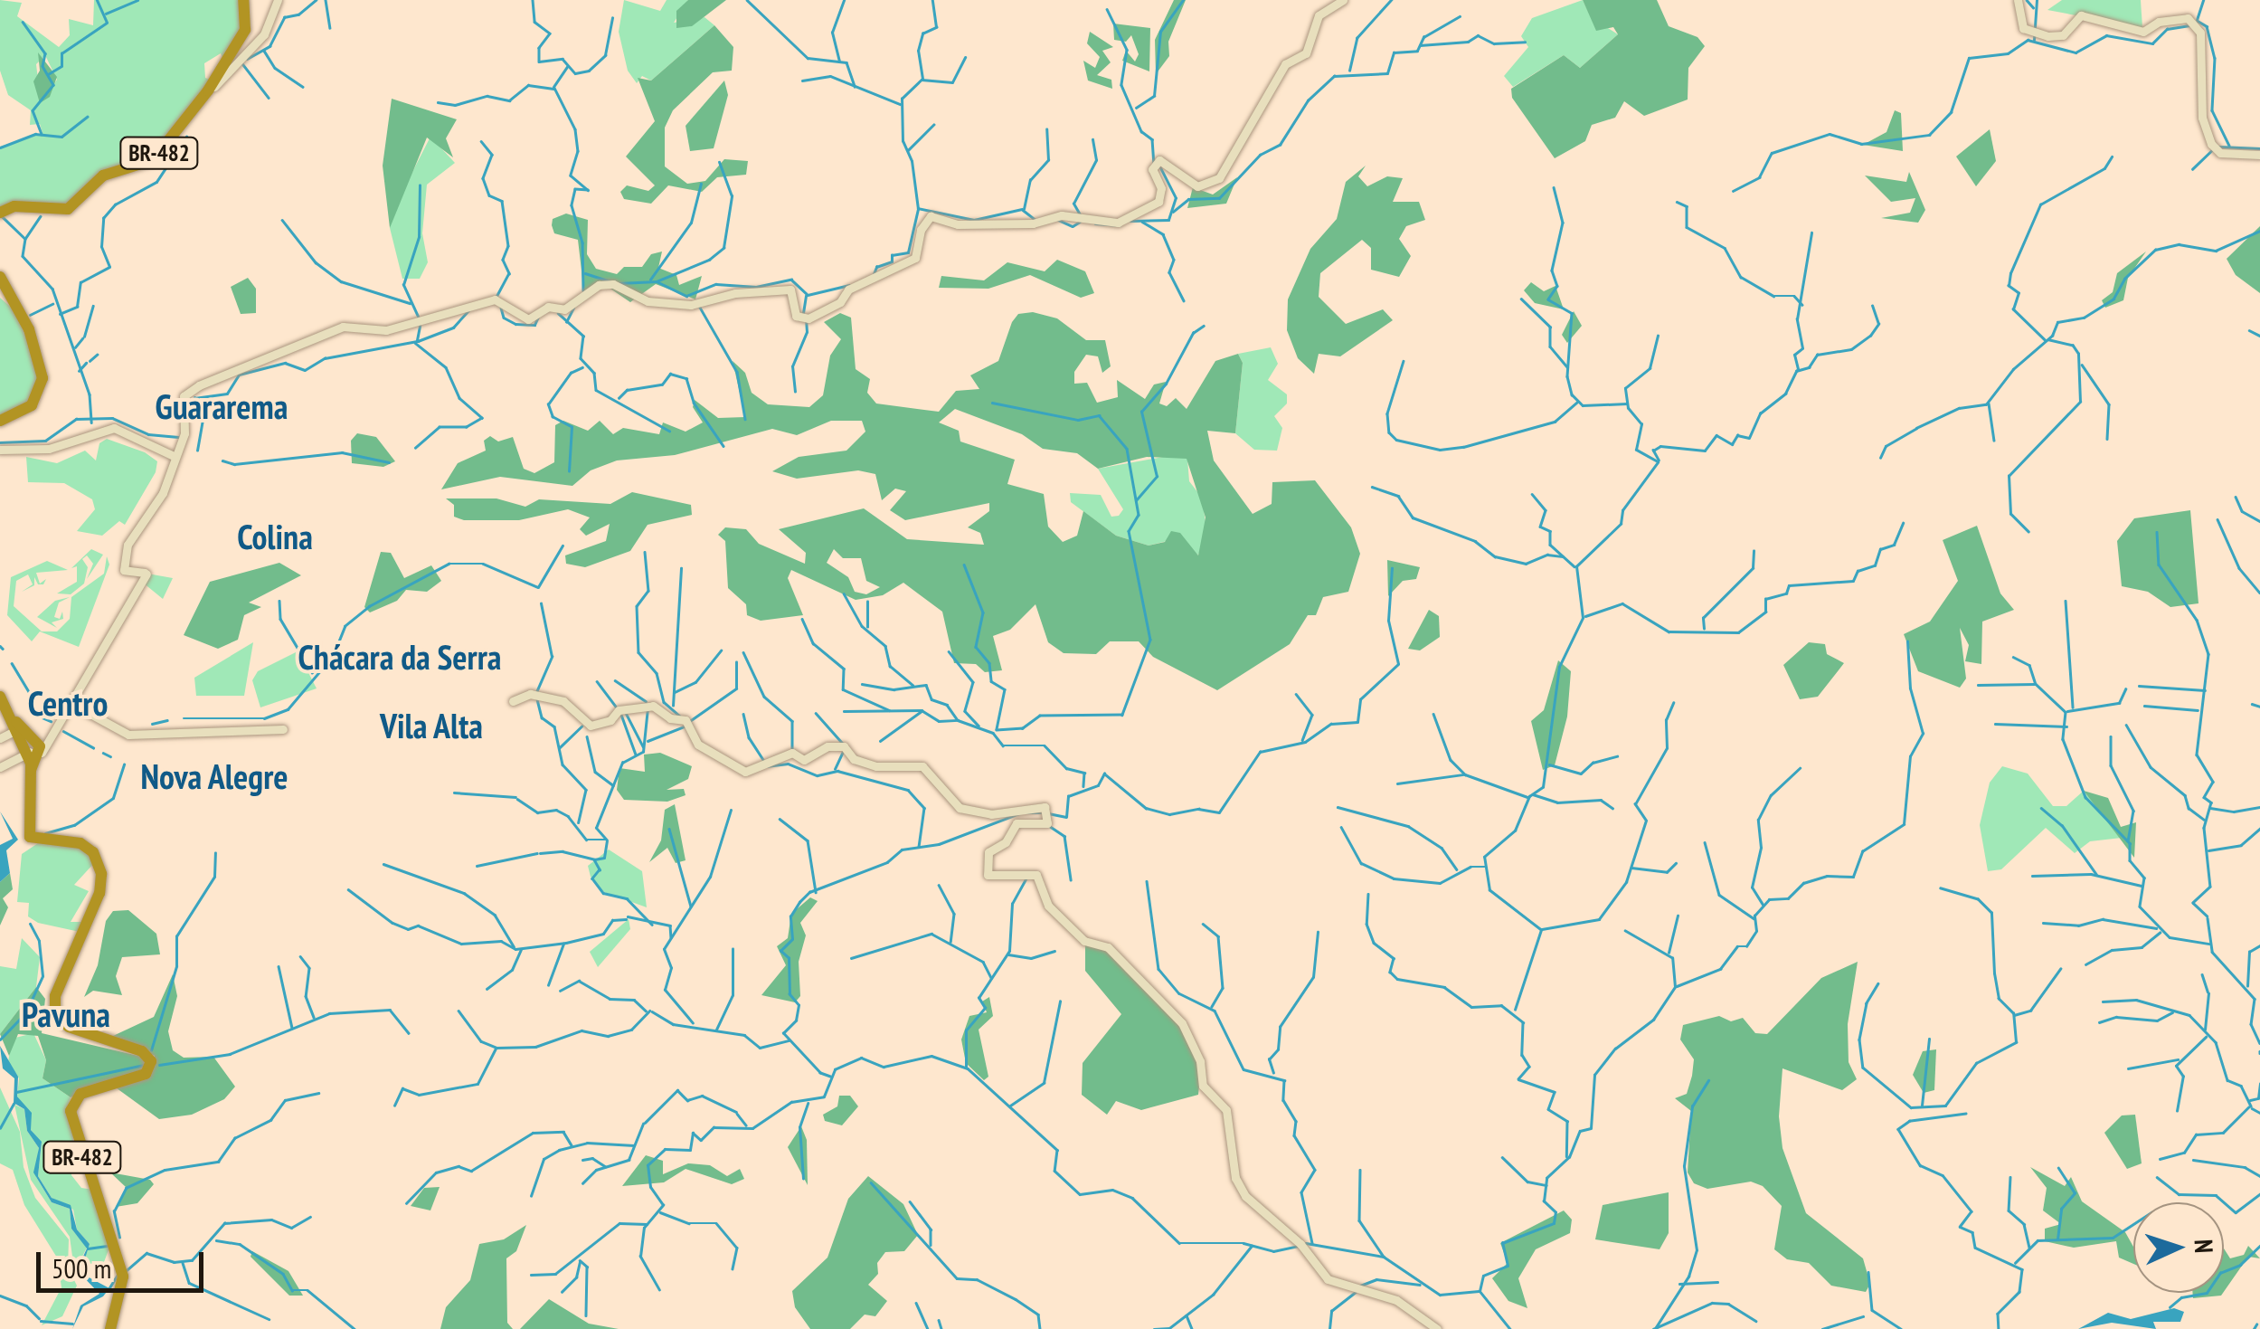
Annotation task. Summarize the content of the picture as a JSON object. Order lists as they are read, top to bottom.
{
  "streets": {
    "highway": ["BR-482"]
  },
  "districts": [
    "Guararema",
    "Colina",
    "Chácara da Serra",
    "Centro",
    "Vila Alta",
    "Nova Alegre",
    "Pavuna"
  ],
  "scale_bar": "500 m",
  "north": "right"
}
